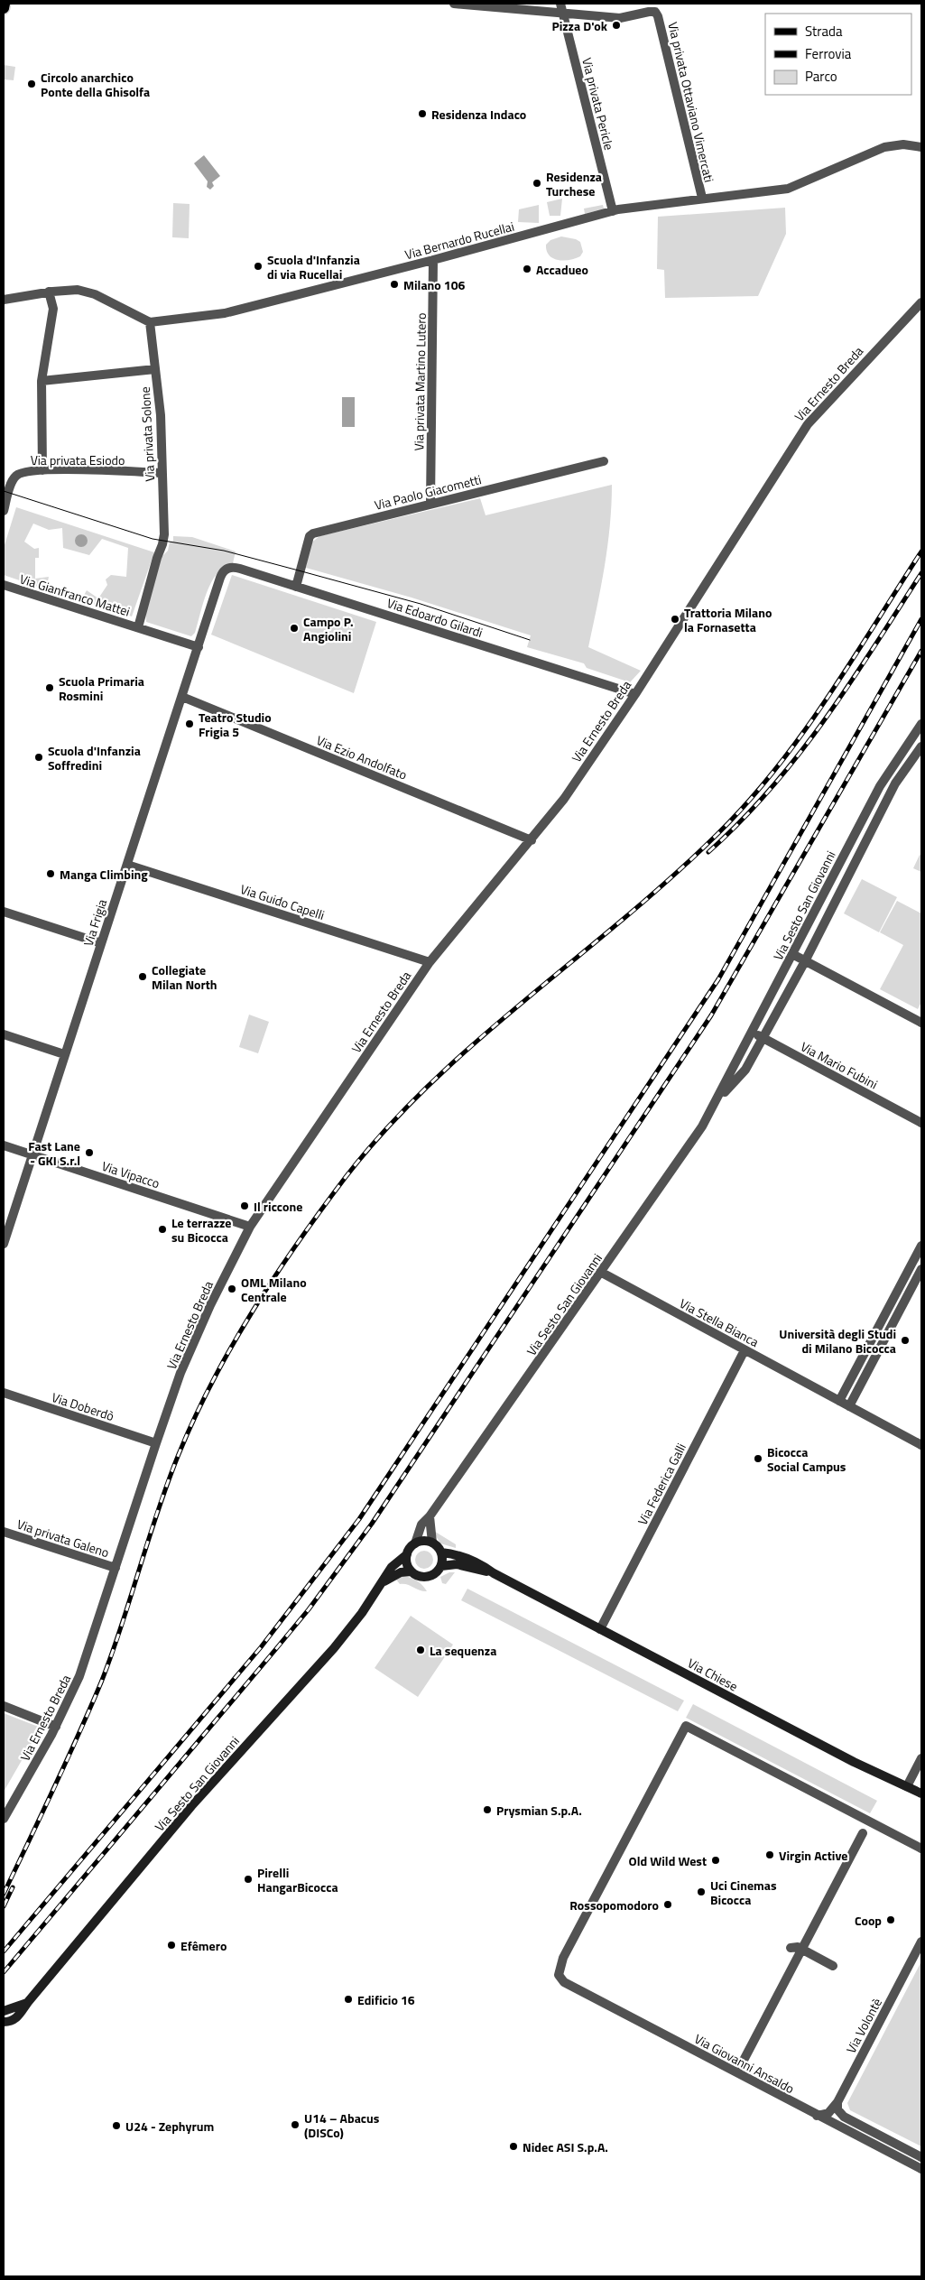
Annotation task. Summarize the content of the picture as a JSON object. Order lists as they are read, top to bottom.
{
  "streets": {
    "street": [
      "Via privata Ottaviano Vimercati",
      "Via privata Pericle",
      "Via Bernardo Rucellai",
      "Via privata Martino Lutero",
      "Via Ernesto Breda",
      "Via privata Solone",
      "Via privata Esiodo",
      "Via Paolo Giacometti",
      "Via Gianfranco Mattei",
      "Via Edoardo Gilardi",
      "Via Ezio Andolfato",
      "Via Guido Capelli",
      "Via Sesto San Giovanni",
      "Via Frigia",
      "Via Mario Fubini",
      "Via Vipacco",
      "Via Stella Bianca",
      "Via Doberdò",
      "Via Federica Galli",
      "Via privata Galeno",
      "Via Chiese",
      "Via Volontè",
      "Via Giovanni Ansaldo"
    ]
  },
  "crossings": [
    ["Via privata Ottaviano Vimercati", "Via privata Pericle"],
    ["Via privata Ottaviano Vimercati", "Via Bernardo Rucellai"],
    ["Via privata Pericle", "Via Bernardo Rucellai"],
    ["Via Bernardo Rucellai", "Via privata Martino Lutero"],
    ["Via Bernardo Rucellai", "Via privata Solone"],
    ["Via privata Martino Lutero", "Via Paolo Giacometti"],
    ["Via Ernesto Breda", "Via Edoardo Gilardi"],
    ["Via Ernesto Breda", "Via Ezio Andolfato"],
    ["Via Ernesto Breda", "Via Guido Capelli"],
    ["Via Ernesto Breda", "Via Vipacco"],
    ["Via Ernesto Breda", "Via Doberdò"],
    ["Via Ernesto Breda", "Via privata Galeno"],
    ["Via privata Solone", "Via privata Esiodo"],
    ["Via privata Solone", "Via Gianfranco Mattei"],
    ["Via Paolo Giacometti", "Via Edoardo Gilardi"],
    ["Via Gianfranco Mattei", "Via Frigia"],
    ["Via Edoardo Gilardi", "Via Frigia"],
    ["Via Ezio Andolfato", "Via Frigia"],
    ["Via Guido Capelli", "Via Frigia"],
    ["Via Sesto San Giovanni", "Via Mario Fubini"],
    ["Via Sesto San Giovanni", "Via Stella Bianca"],
    ["Via Sesto San Giovanni", "Via Chiese"],
    ["Via Frigia", "Via Vipacco"],
    ["Via Stella Bianca", "Via Federica Galli"],
    ["Via Federica Galli", "Via Chiese"]
  ],
  "places": [
    "Pizza D'ok",
    "Circolo anarchico Ponte della Ghisolfa",
    "Residenza Indaco",
    "Residenza Turchese",
    "Scuola d'Infanzia di via Rucellai",
    "Accadueo",
    "Milano 106",
    "Trattoria Milano la Fornasetta",
    "Campo P. Angiolini",
    "Scuola Primaria Rosmini",
    "Teatro Studio Frigia 5",
    "Scuola d'Infanzia Soffredini",
    "Manga Climbing",
    "Collegiate Milan North",
    "Fast Lane - GKI S.r.l",
    "Il riccone",
    "Le terrazze su Bicocca",
    "OML Milano Centrale",
    "Università degli Studi di Milano Bicocca",
    "Bicocca Social Campus",
    "La sequenza",
    "Prysmian S.p.A.",
    "Virgin Active",
    "Old Wild West",
    "Pirelli HangarBicocca",
    "Uci Cinemas Bicocca",
    "Rossopomodoro",
    "Coop",
    "Efêmero",
    "Edificio 16",
    "U14 – Abacus (DISCo)",
    "U24 - Zephyrum",
    "Nidec ASI S.p.A."
  ],
  "legend": ["Strada", "Ferrovia", "Parco"]
}
